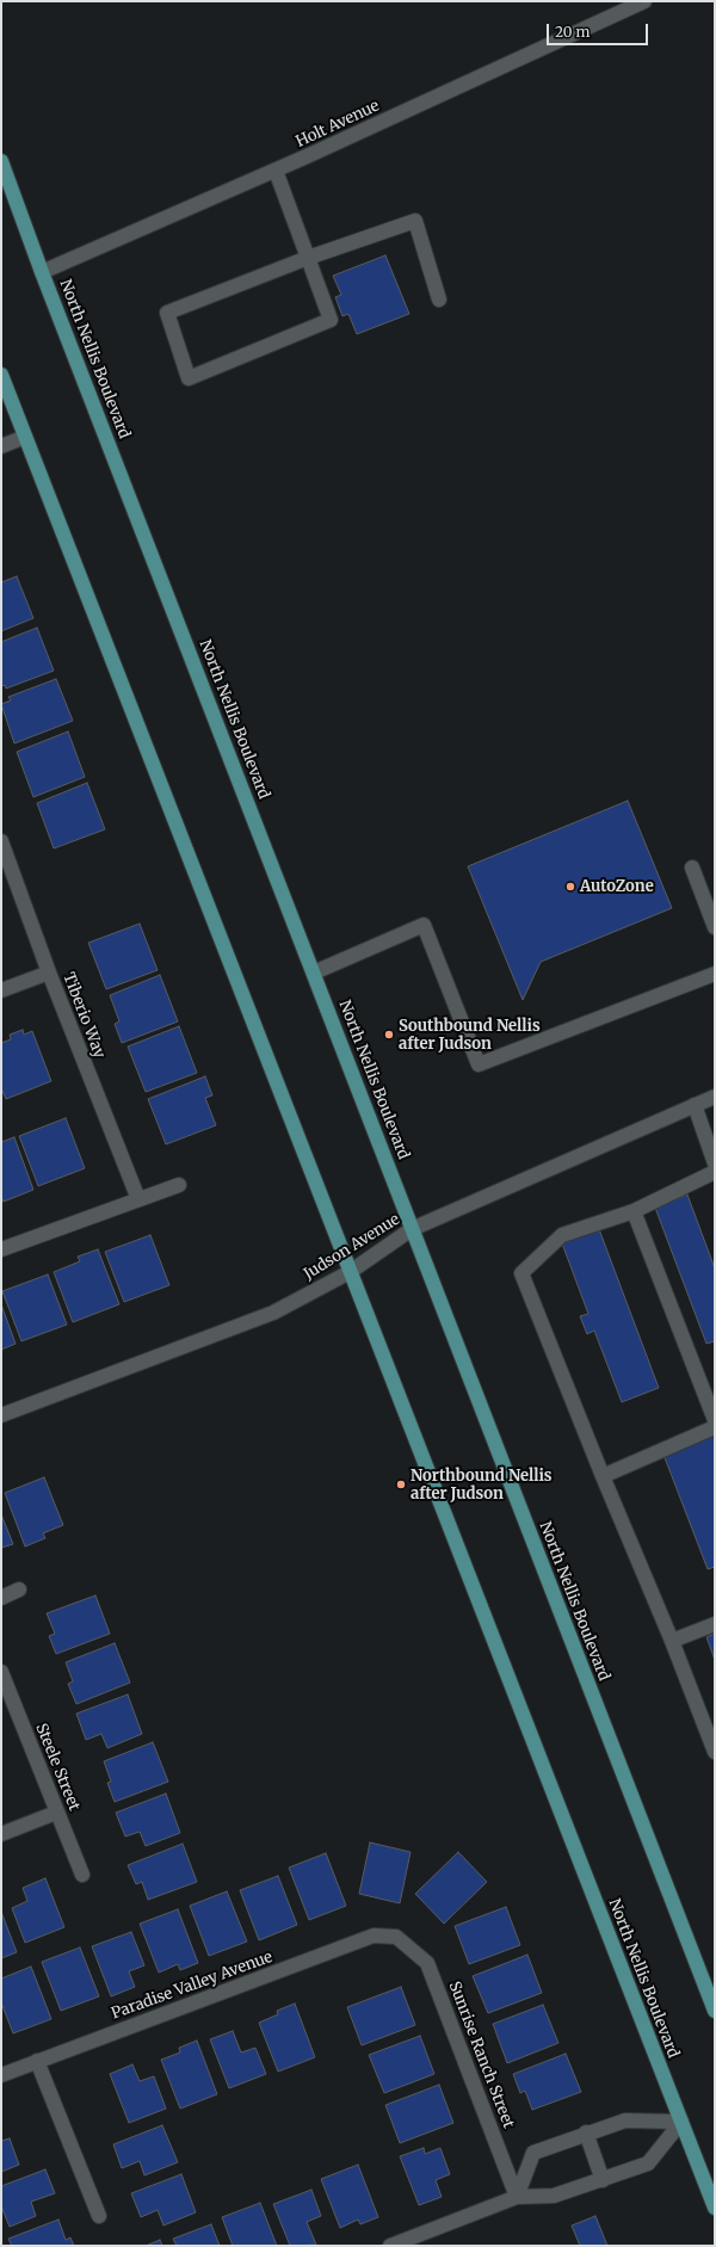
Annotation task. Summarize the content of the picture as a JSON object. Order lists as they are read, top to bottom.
{
  "streets": {
    "main road": ["North Nellis Boulevard"],
    "street": [
      "Holt Avenue",
      "Tiberio Way",
      "Judson Avenue",
      "Steele Street",
      "Paradise Valley Avenue",
      "Sunrise Ranch Street"
    ]
  },
  "crossings": [
    ["Holt Avenue", "North Nellis Boulevard"],
    ["North Nellis Boulevard", "Judson Avenue"],
    ["Paradise Valley Avenue", "Sunrise Ranch Street"]
  ],
  "places": ["AutoZone", "Southbound Nellis after Judson", "Northbound Nellis after Judson"],
  "scale_bar": "20 m"
}
